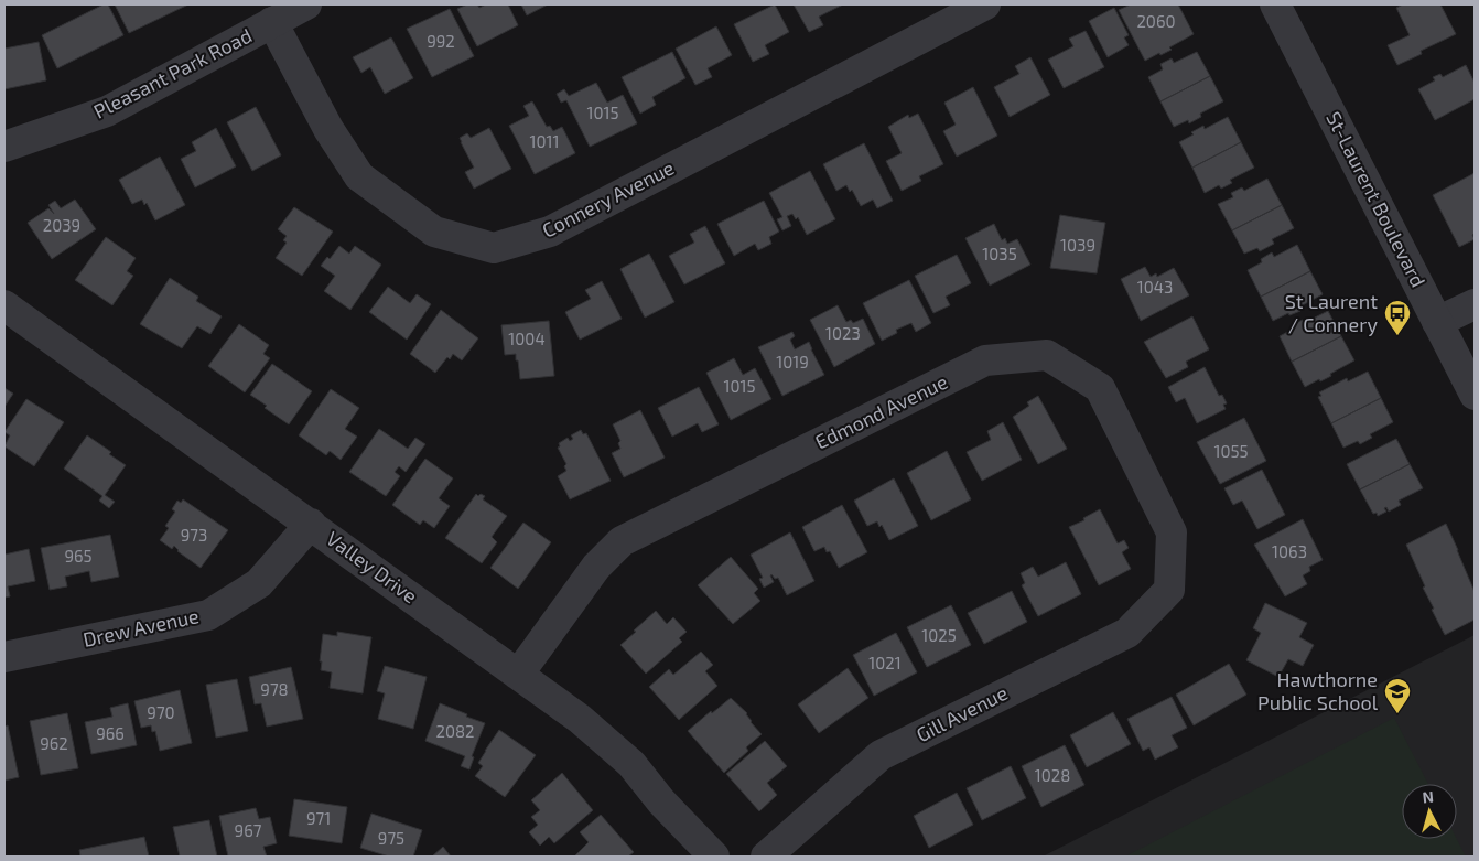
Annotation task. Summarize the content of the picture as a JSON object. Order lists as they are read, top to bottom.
{
  "streets": {
    "street": [
      "Pleasant Park Road",
      "Connery Avenue",
      "St-Laurent Boulevard",
      "Edmond Avenue",
      "Valley Drive",
      "Drew Avenue",
      "Gill Avenue"
    ]
  },
  "crossings": [
    ["Pleasant Park Road", "Connery Avenue"],
    ["Edmond Avenue", "Valley Drive"],
    ["Edmond Avenue", "Gill Avenue"],
    ["Valley Drive", "Drew Avenue"]
  ],
  "places": {
    "bus stop": ["St Laurent / Connery"],
    "school or university": ["Hawthorne Public School"]
  },
  "house_numbers": [
    "2060",
    "992",
    "1015",
    "1011",
    "2039",
    "1039",
    "1035",
    "1043",
    "1023",
    "1004",
    "1019",
    "1015",
    "1055",
    "973",
    "1063",
    "965",
    "1025",
    "1021",
    "978",
    "970",
    "2082",
    "966",
    "962",
    "1028",
    "971",
    "967",
    "975"
  ],
  "north": "top"
}
